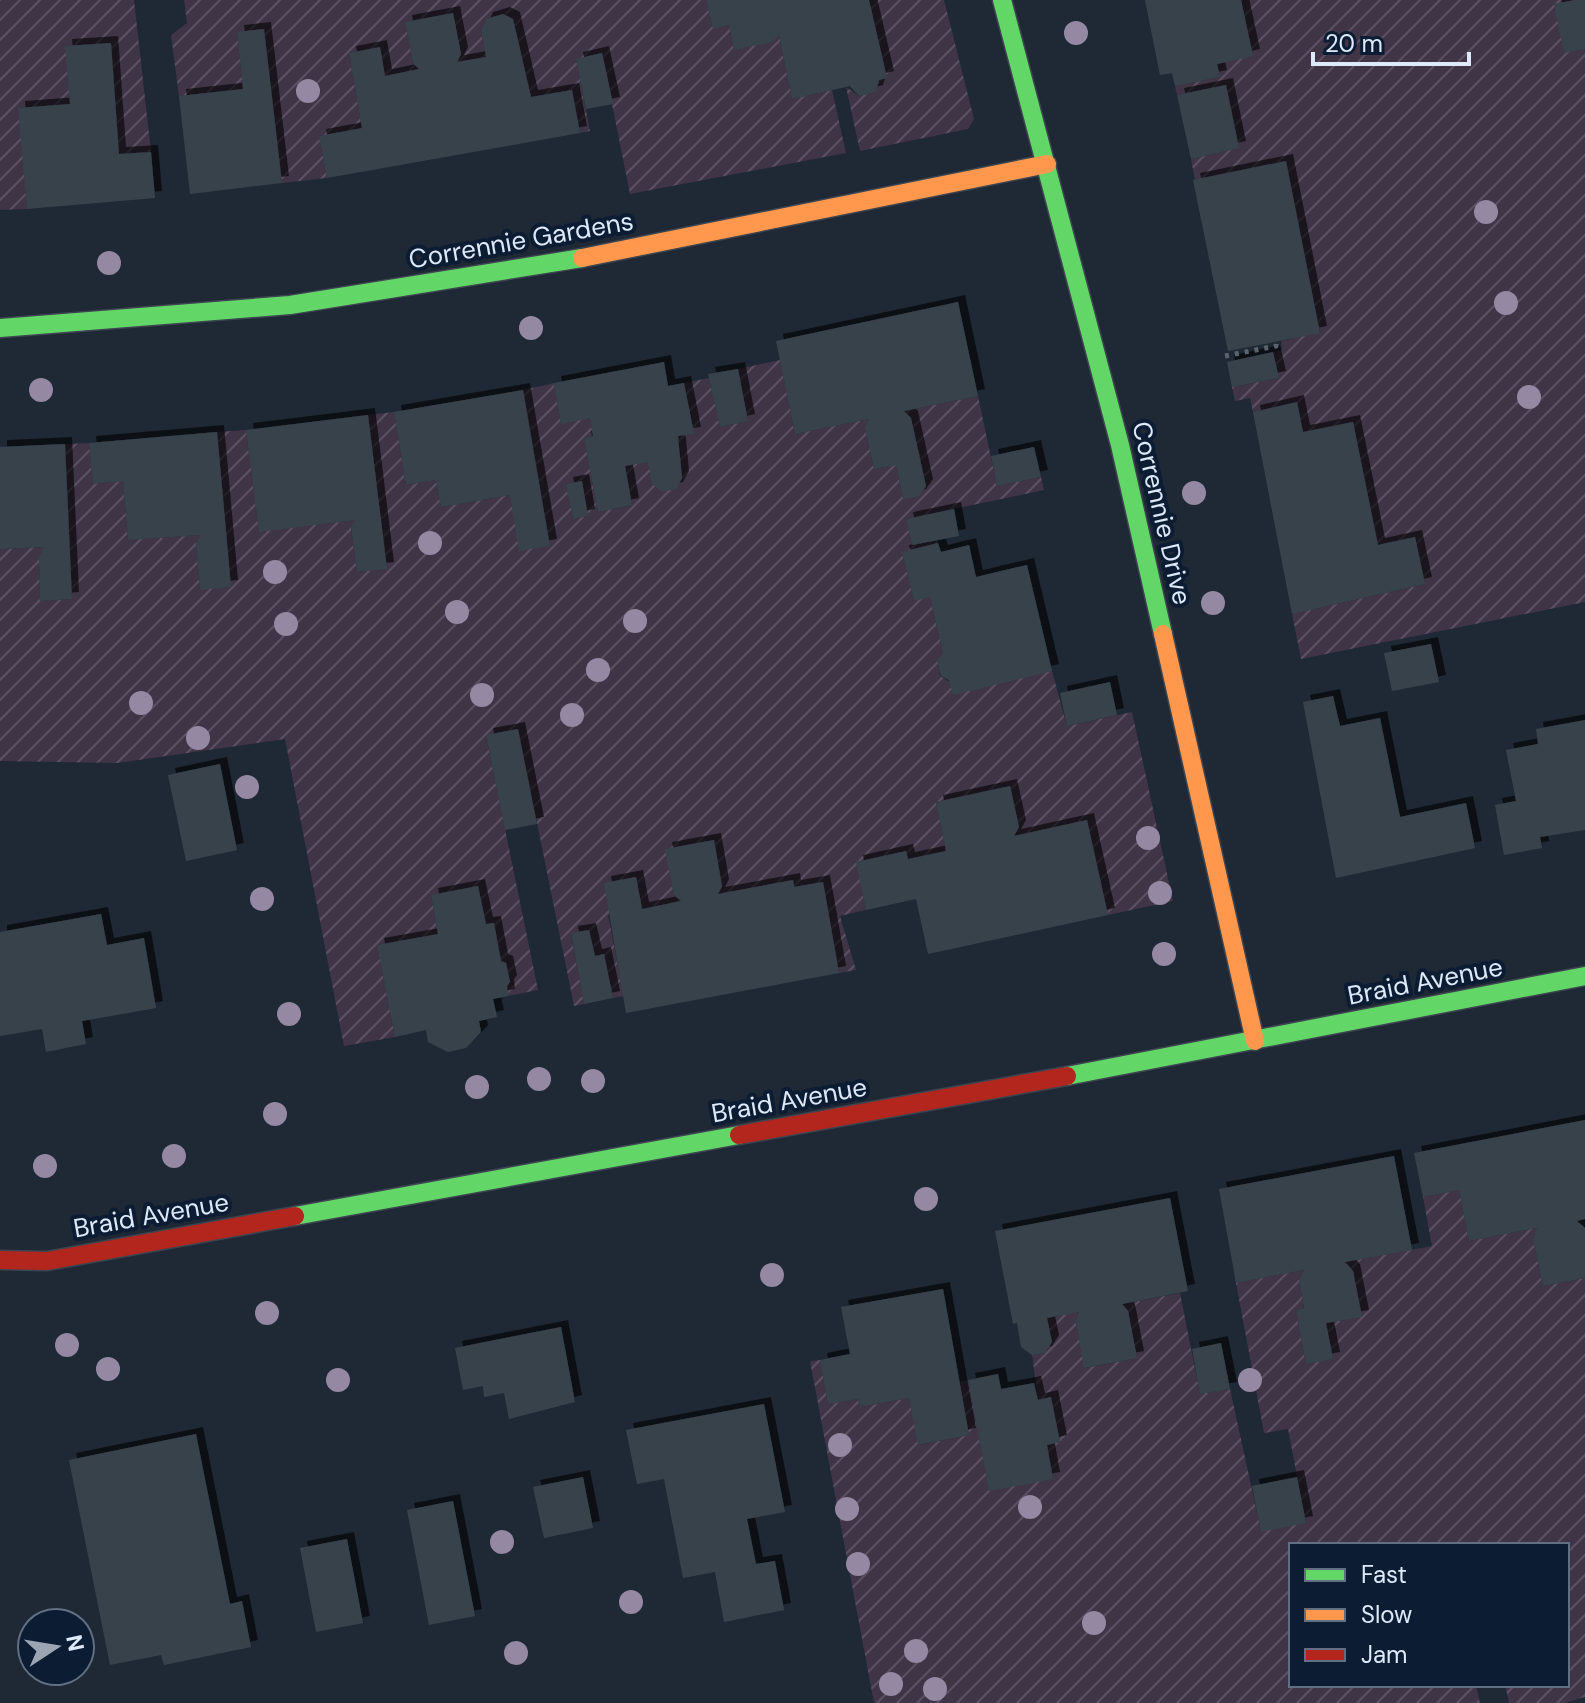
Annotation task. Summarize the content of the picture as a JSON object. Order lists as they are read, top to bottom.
{
  "streets": {
    "street": ["Corrennie Gardens", "Corrennie Drive", "Braid Avenue"]
  },
  "crossings": [
    ["Corrennie Gardens", "Corrennie Drive"],
    ["Corrennie Drive", "Braid Avenue"]
  ],
  "legend": ["Fast", "Slow", "Jam"],
  "scale_bar": "20 m",
  "north": "right"
}
